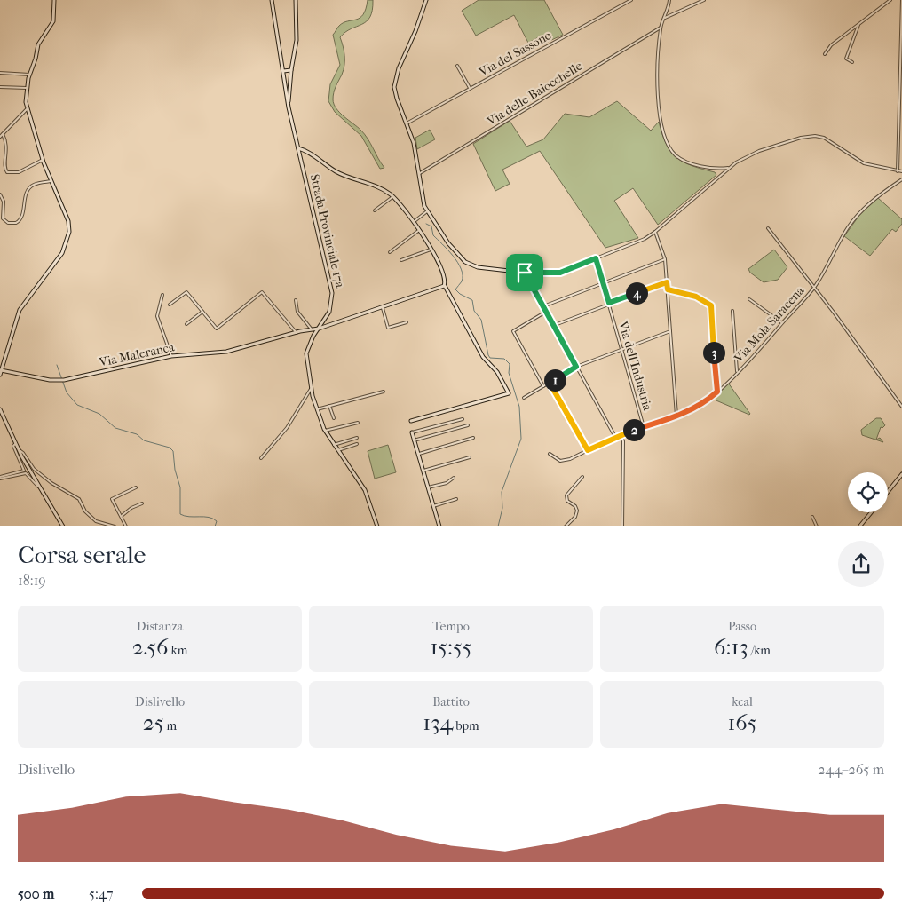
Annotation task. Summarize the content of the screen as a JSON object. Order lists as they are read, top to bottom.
{
  "streets": {
    "street": [
      "Via del Sassone",
      "Via delle Baiocchelle",
      "Strada Provinciale 17a",
      "Via Mola Saracena",
      "Via Maleranca",
      "Via dell'Industria"
    ]
  },
  "crossings": [
    ["Strada Provinciale 17a", "Via Maleranca"],
    ["Via Mola Saracena", "Via dell'Industria"]
  ],
  "page": {
    "pins": [
      "4",
      "3",
      "1",
      "2"
    ],
    "heading": ["Corsa serale", "18:19"],
    "stats": [
      ["Distanza", "2.56 km"],
      ["Tempo", "15:55"],
      ["Passo", "6:13 /km"],
      ["Dislivello", "25 m"],
      ["Battito", "134 bpm"],
      ["kcal", "165"]
    ],
    "chart": ["Dislivello", "244–265 m"],
    "list": [
      {
        "name": "500 m",
        "note": "5:47"
      }
    ]
  }
}
